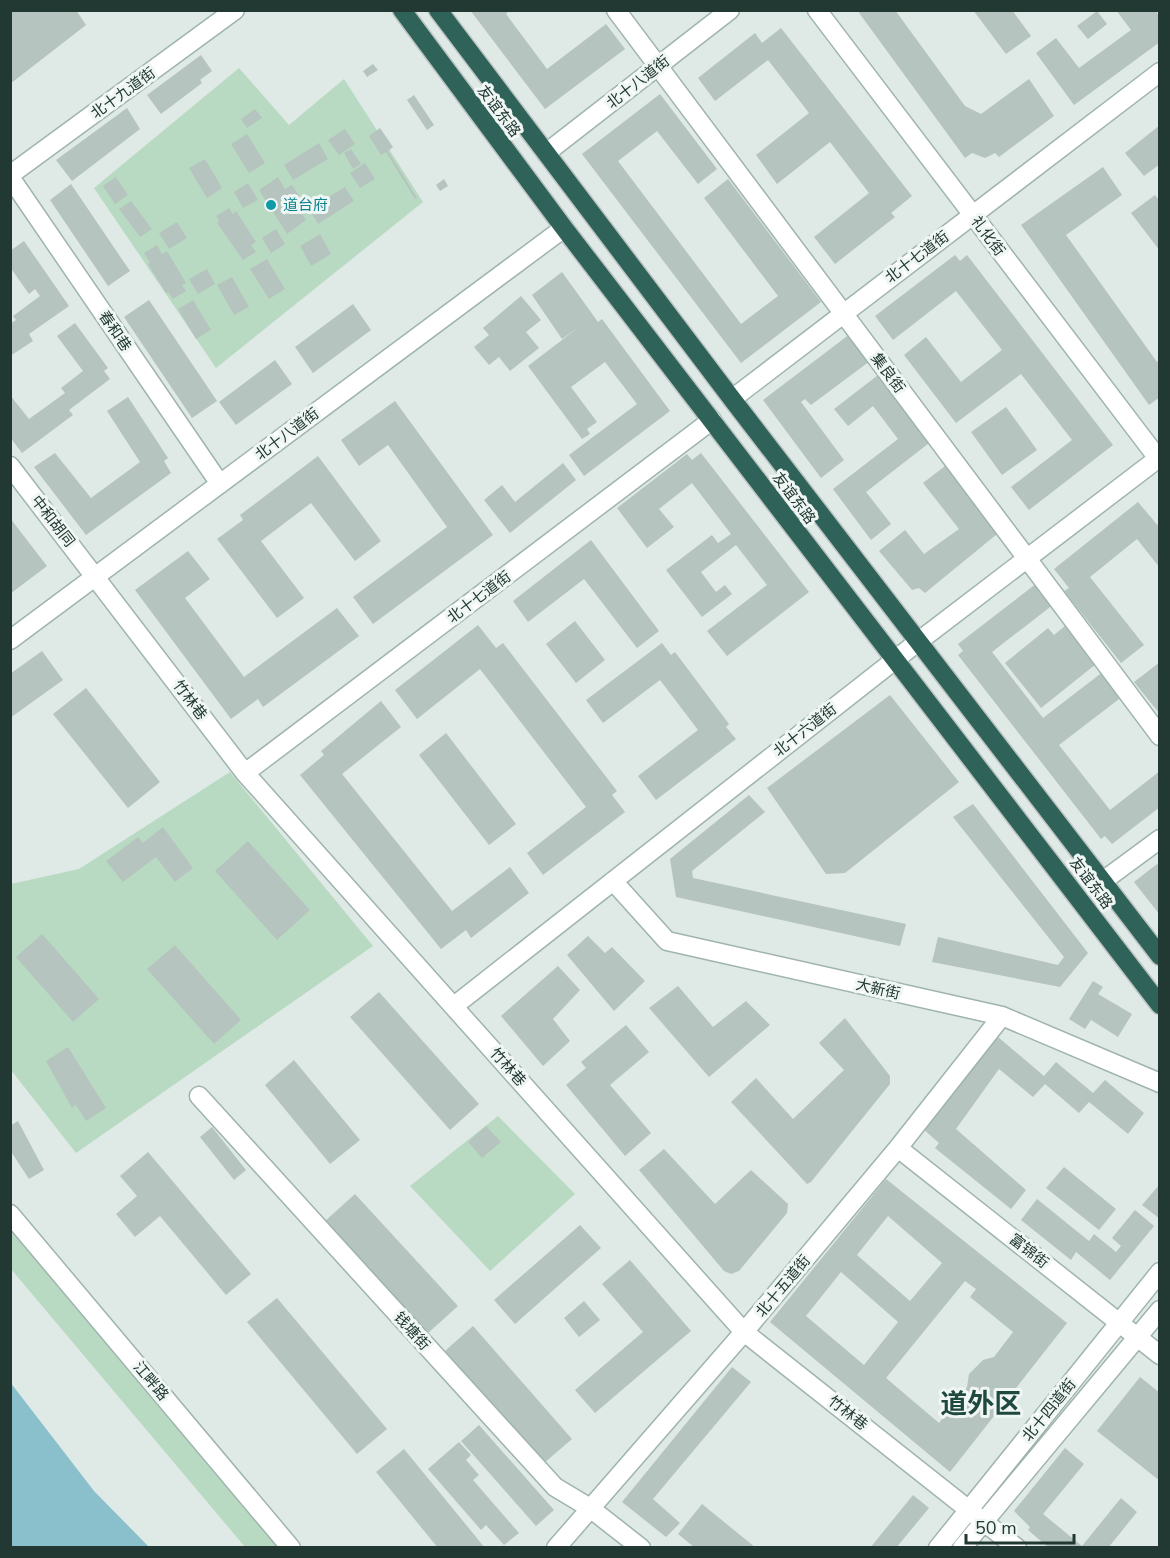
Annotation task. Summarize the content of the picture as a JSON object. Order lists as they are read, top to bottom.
{
  "streets": {
    "highway": ["友谊东路"],
    "street": [
      "北十八道街",
      "北十九道街",
      "礼化街",
      "北十七道街",
      "春和巷",
      "集良街",
      "中和胡同",
      "竹林巷",
      "北十六道街",
      "大新街",
      "富锦街",
      "北十五道街",
      "钱塘街",
      "江畔路",
      "北十四道街"
    ]
  },
  "crossings": [
    ["北十八道街", "友谊东路"],
    ["北十八道街", "春和巷"],
    ["北十八道街", "集良街"],
    ["北十八道街", "中和胡同"],
    ["北十八道街", "竹林巷"],
    ["北十九道街", "春和巷"],
    ["友谊东路", "北十七道街"],
    ["友谊东路", "北十六道街"],
    ["礼化街", "北十七道街"],
    ["礼化街", "北十六道街"],
    ["北十七道街", "集良街"],
    ["北十七道街", "竹林巷"],
    ["集良街", "北十六道街"],
    ["中和胡同", "竹林巷"],
    ["竹林巷", "北十六道街"],
    ["竹林巷", "北十五道街"],
    ["竹林巷", "北十四道街"],
    ["北十六道街", "大新街"],
    ["大新街", "北十五道街"],
    ["富锦街", "北十五道街"],
    ["富锦街", "北十四道街"],
    ["北十五道街", "钱塘街"]
  ],
  "districts": ["道外区"],
  "places": ["道台府"],
  "scale_bar": "50 m"
}
